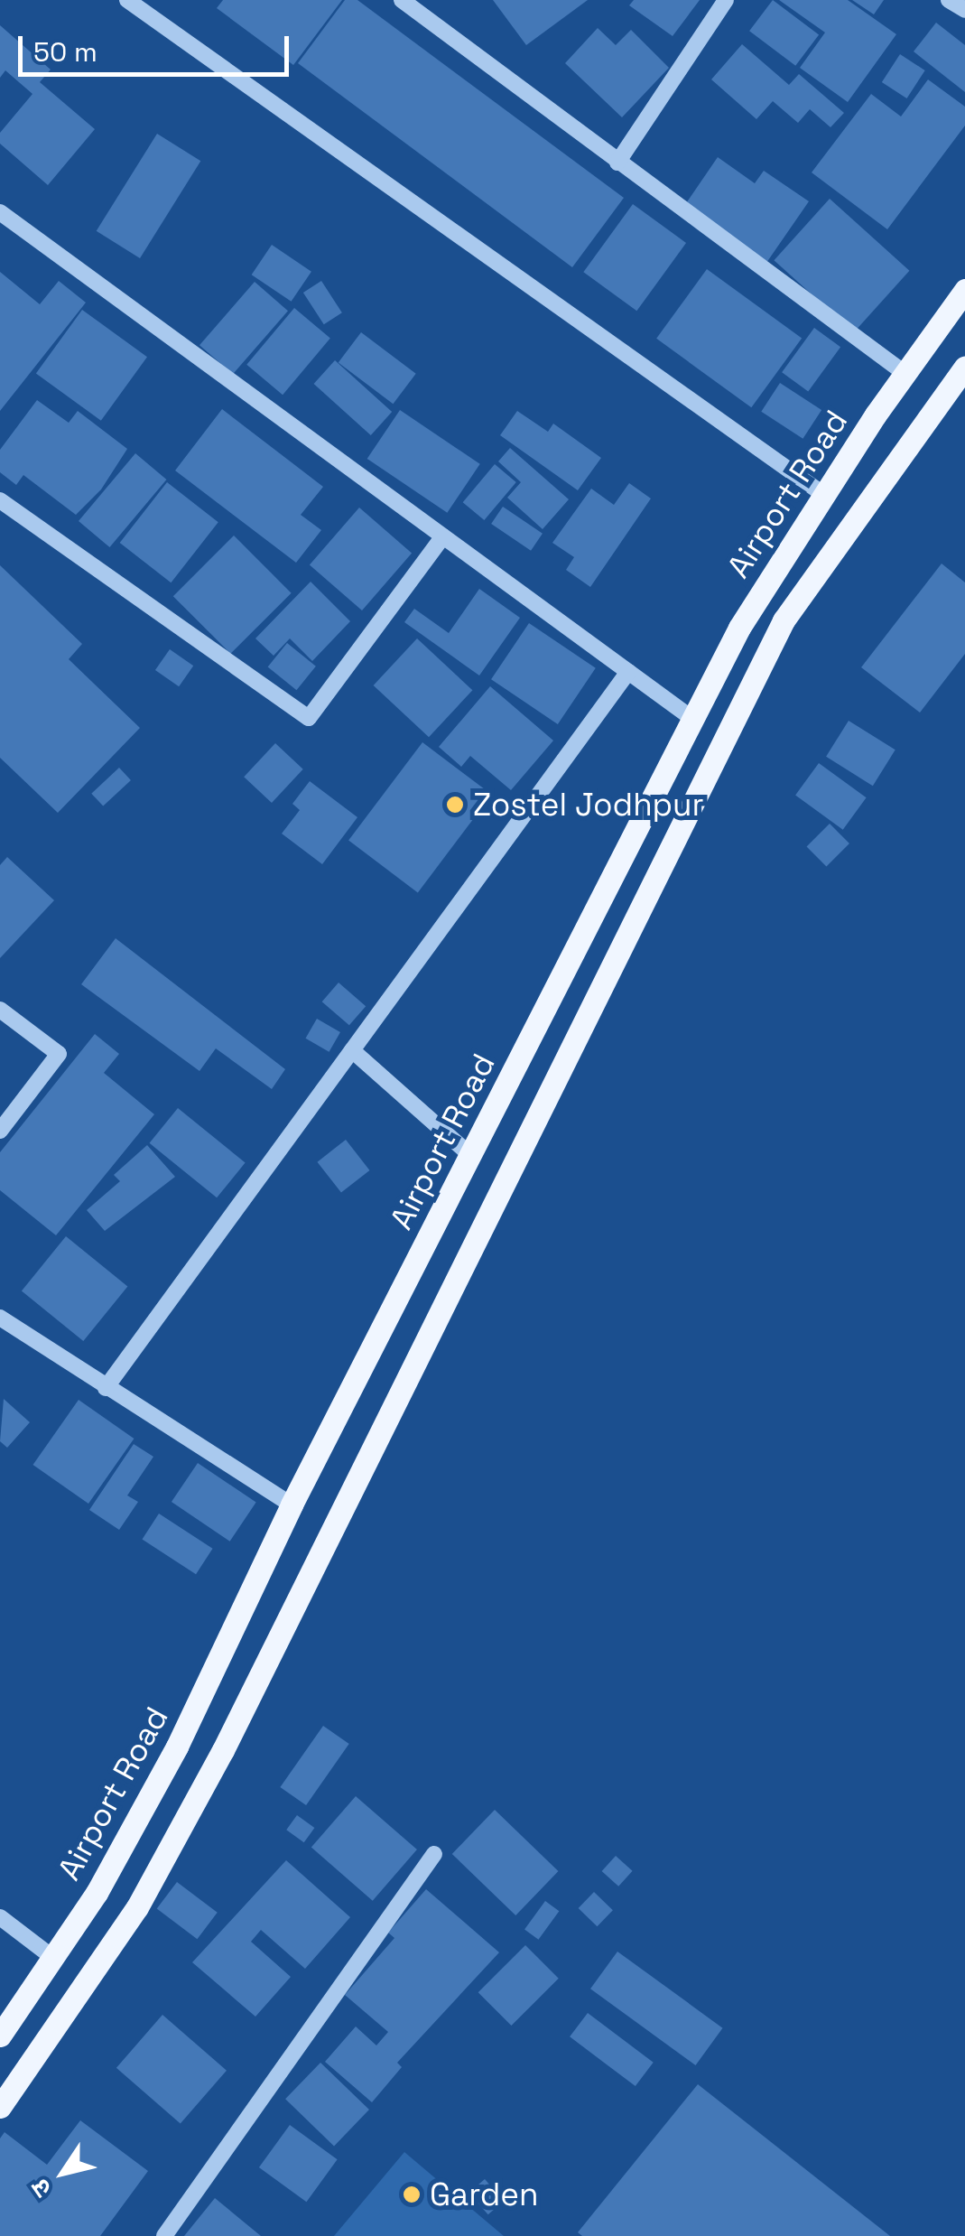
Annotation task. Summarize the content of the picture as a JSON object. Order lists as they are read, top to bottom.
{
  "streets": {
    "main road": ["Airport Road"]
  },
  "places": ["Zostel Jodhpur", "Garden"],
  "scale_bar": "50 m",
  "north": "bottom left"
}
